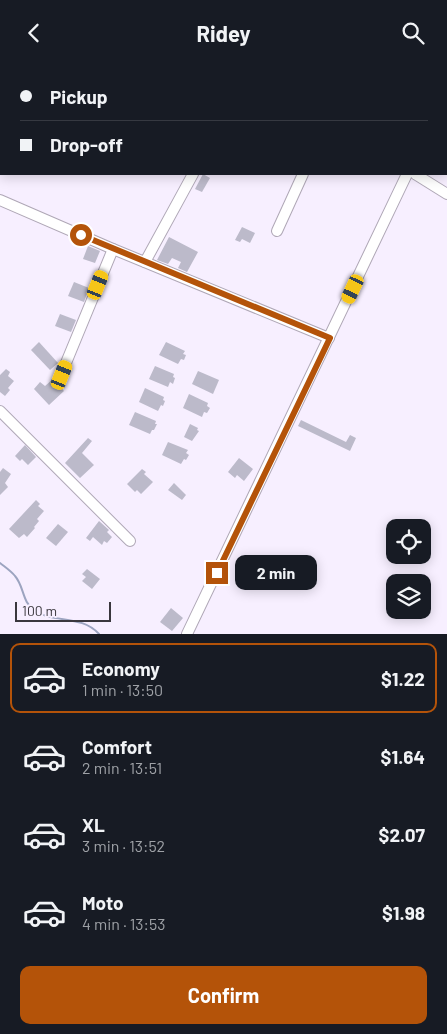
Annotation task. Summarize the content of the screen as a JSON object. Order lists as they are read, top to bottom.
{
  "scale_bar": "100 m",
  "page": {
    "header": "Ridey",
    "banner": ["Pickup", "Drop-off"],
    "bubble": "2 min",
    "scale": "100 m",
    "list": [
      {
        "name": "Economy",
        "note": "1 min · 13:50",
        "value": "$1.22"
      },
      {
        "name": "Comfort",
        "note": "2 min · 13:51",
        "value": "$1.64"
      },
      {
        "name": "XL",
        "note": "3 min · 13:52",
        "value": "$2.07"
      },
      {
        "name": "Moto",
        "note": "4 min · 13:53",
        "value": "$1.98"
      }
    ],
    "buttons": "Confirm"
  }
}
